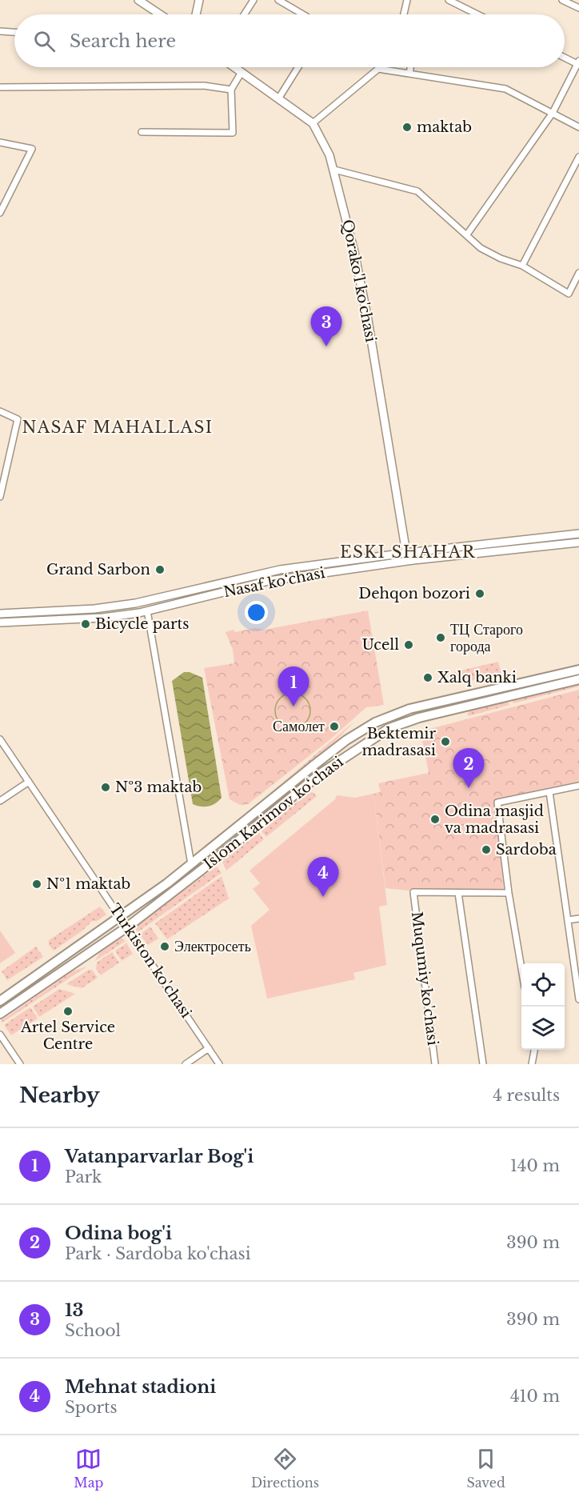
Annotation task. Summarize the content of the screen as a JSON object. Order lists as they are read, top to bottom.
{
  "streets": {
    "main road": ["Qorako'l ko'chasi", "Nasaf ko‘chasi", "Islom Karimov ko‘chasi"],
    "street": ["Turkiston ko'chasi", "Muqumiy ko'chasi"]
  },
  "crossings": [
    ["Qorako'l ko'chasi", "Nasaf ko‘chasi"],
    ["Islom Karimov ko‘chasi", "Turkiston ko'chasi"]
  ],
  "districts": ["NASAF MAHALLASI", "ESKI SHAHAR"],
  "places": [
    "maktab",
    "Grand Sarbon",
    "Dehqon bozori",
    "Bicycle parts",
    "ТЦ Старого города",
    "Ucell",
    "Xalq banki",
    "Самолет",
    "Bektemir madrasasi",
    "№3 maktab",
    "Odina masjid va madrasasi",
    "Sardoba",
    "№1 maktab",
    "Электросеть",
    "Artel Service Centre"
  ],
  "page": {
    "search": "Search here",
    "pins": [
      "3",
      "1",
      "2",
      "4"
    ],
    "heading": ["Nearby", "4 results"],
    "list": [
      {
        "mark": "1",
        "name": "Vatanparvarlar Bog'i",
        "note": "Park",
        "value": "140 m"
      },
      {
        "mark": "2",
        "name": "Odina bog'i",
        "note": "Park · Sardoba ko'chasi",
        "value": "390 m"
      },
      {
        "mark": "3",
        "name": "13",
        "note": "School",
        "value": "390 m"
      },
      {
        "mark": "4",
        "name": "Mehnat stadioni",
        "note": "Sports",
        "value": "410 m"
      }
    ],
    "nav": ["Map", "Directions", "Saved"]
  }
}
